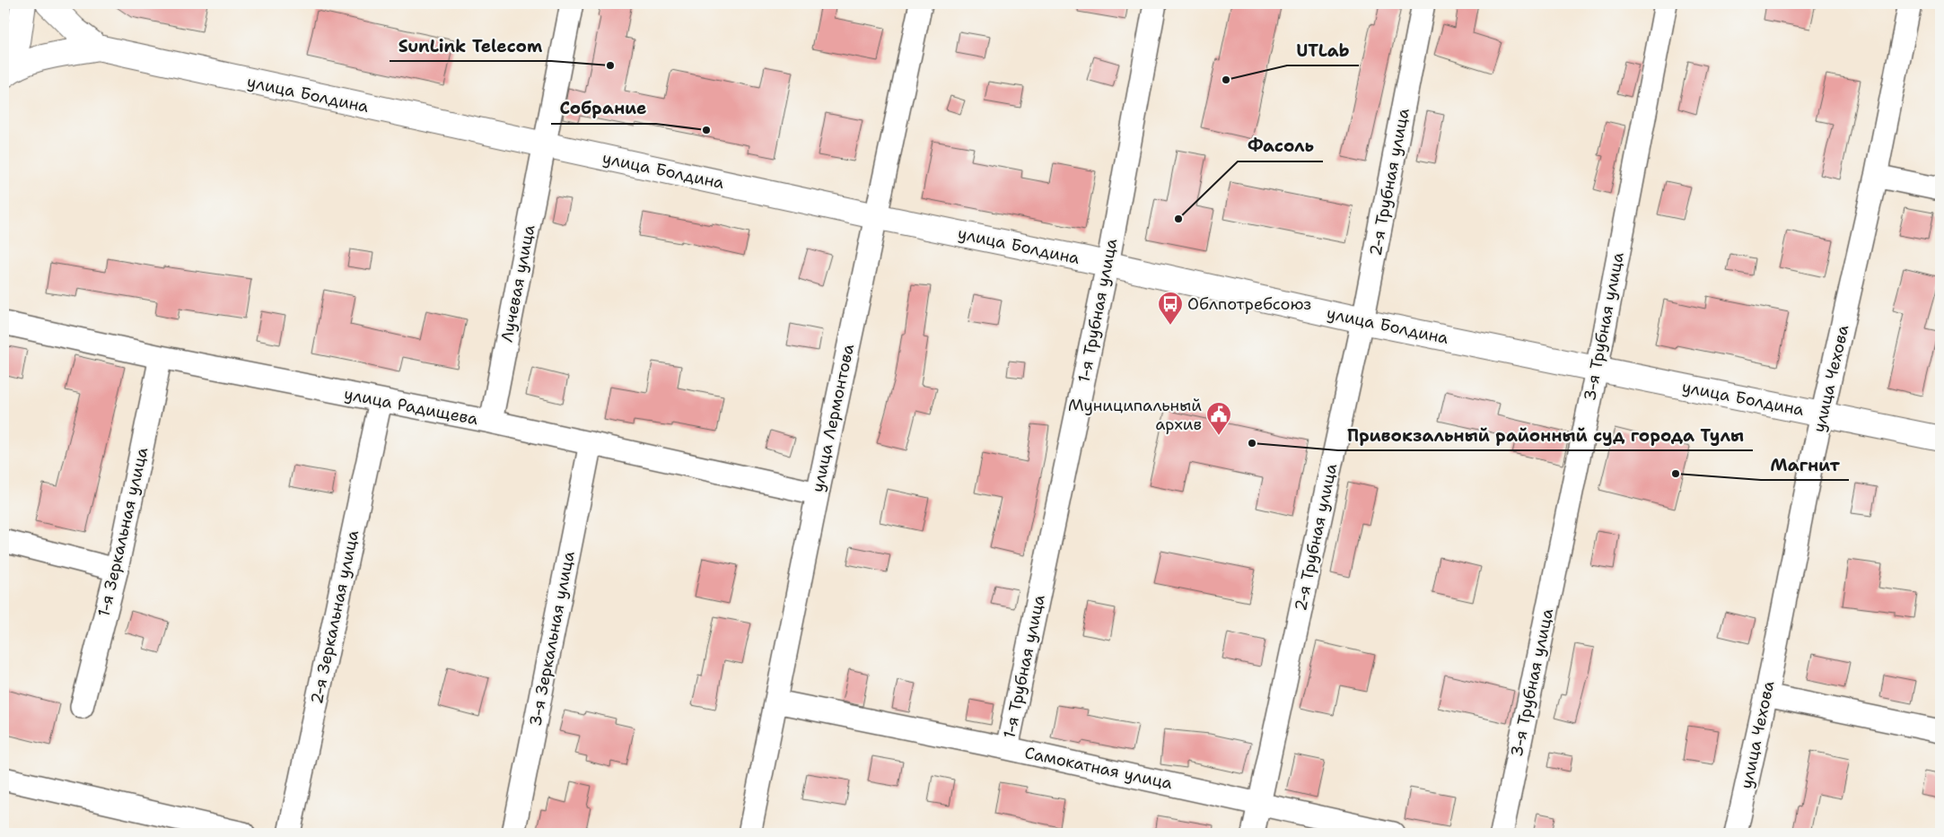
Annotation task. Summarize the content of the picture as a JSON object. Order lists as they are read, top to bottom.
{
  "streets": {
    "main road": ["улица Болдина"],
    "street": [
      "2-я Трубная улица",
      "Лучевая улица",
      "1-я Трубная улица",
      "3-я Трубная улица",
      "улица Чехова",
      "улица Радищева",
      "улица Лермонтова",
      "1-я Зеркальная улица",
      "2-я Зеркальная улица",
      "3-я Зеркальная улица",
      "Самокатная улица"
    ]
  },
  "crossings": [
    ["улица Болдина", "2-я Трубная улица"],
    ["улица Болдина", "Лучевая улица"],
    ["улица Болдина", "1-я Трубная улица"],
    ["улица Болдина", "3-я Трубная улица"],
    ["улица Болдина", "улица Чехова"],
    ["улица Болдина", "улица Лермонтова"],
    ["2-я Трубная улица", "Самокатная улица"],
    ["Лучевая улица", "улица Радищева"],
    ["1-я Трубная улица", "Самокатная улица"],
    ["улица Радищева", "улица Лермонтова"],
    ["улица Радищева", "1-я Зеркальная улица"],
    ["улица Радищева", "2-я Зеркальная улица"],
    ["улица Радищева", "3-я Зеркальная улица"],
    ["улица Лермонтова", "Самокатная улица"]
  ],
  "places": {
    "other": [
      "SunLink Telecom",
      "UTLab",
      "Собрание",
      "Фасоль",
      "Привокзальный районный суд города Тулы",
      "Магнит"
    ],
    "bus stop": ["Облпотребсоюз"],
    "public building": ["Муниципальный архив"]
  }
}
